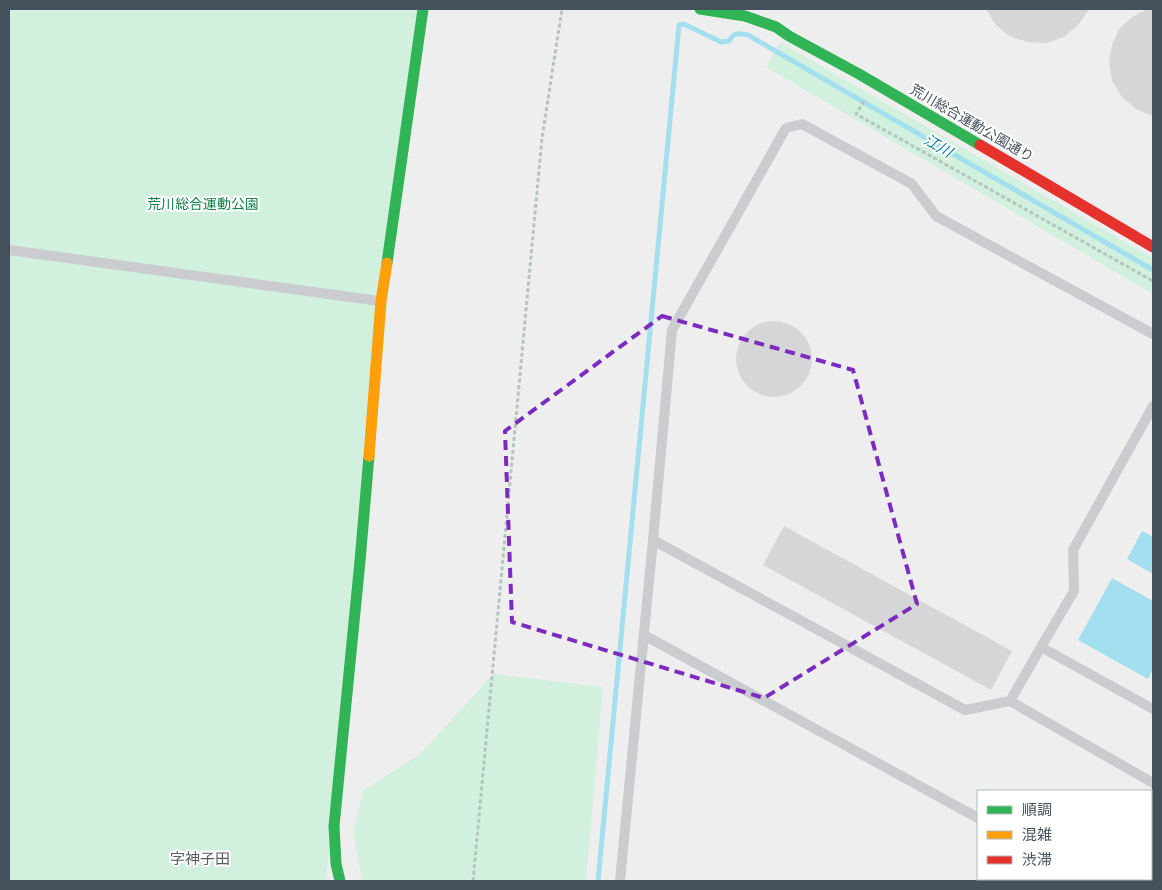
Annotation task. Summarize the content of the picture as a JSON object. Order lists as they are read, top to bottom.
{
  "streets": {
    "street": ["荒川総合運動公園通り"]
  },
  "districts": ["字神子田"],
  "water": ["江川"],
  "parks": ["荒川総合運動公園"],
  "legend": ["順調", "混雑", "渋滞"]
}
